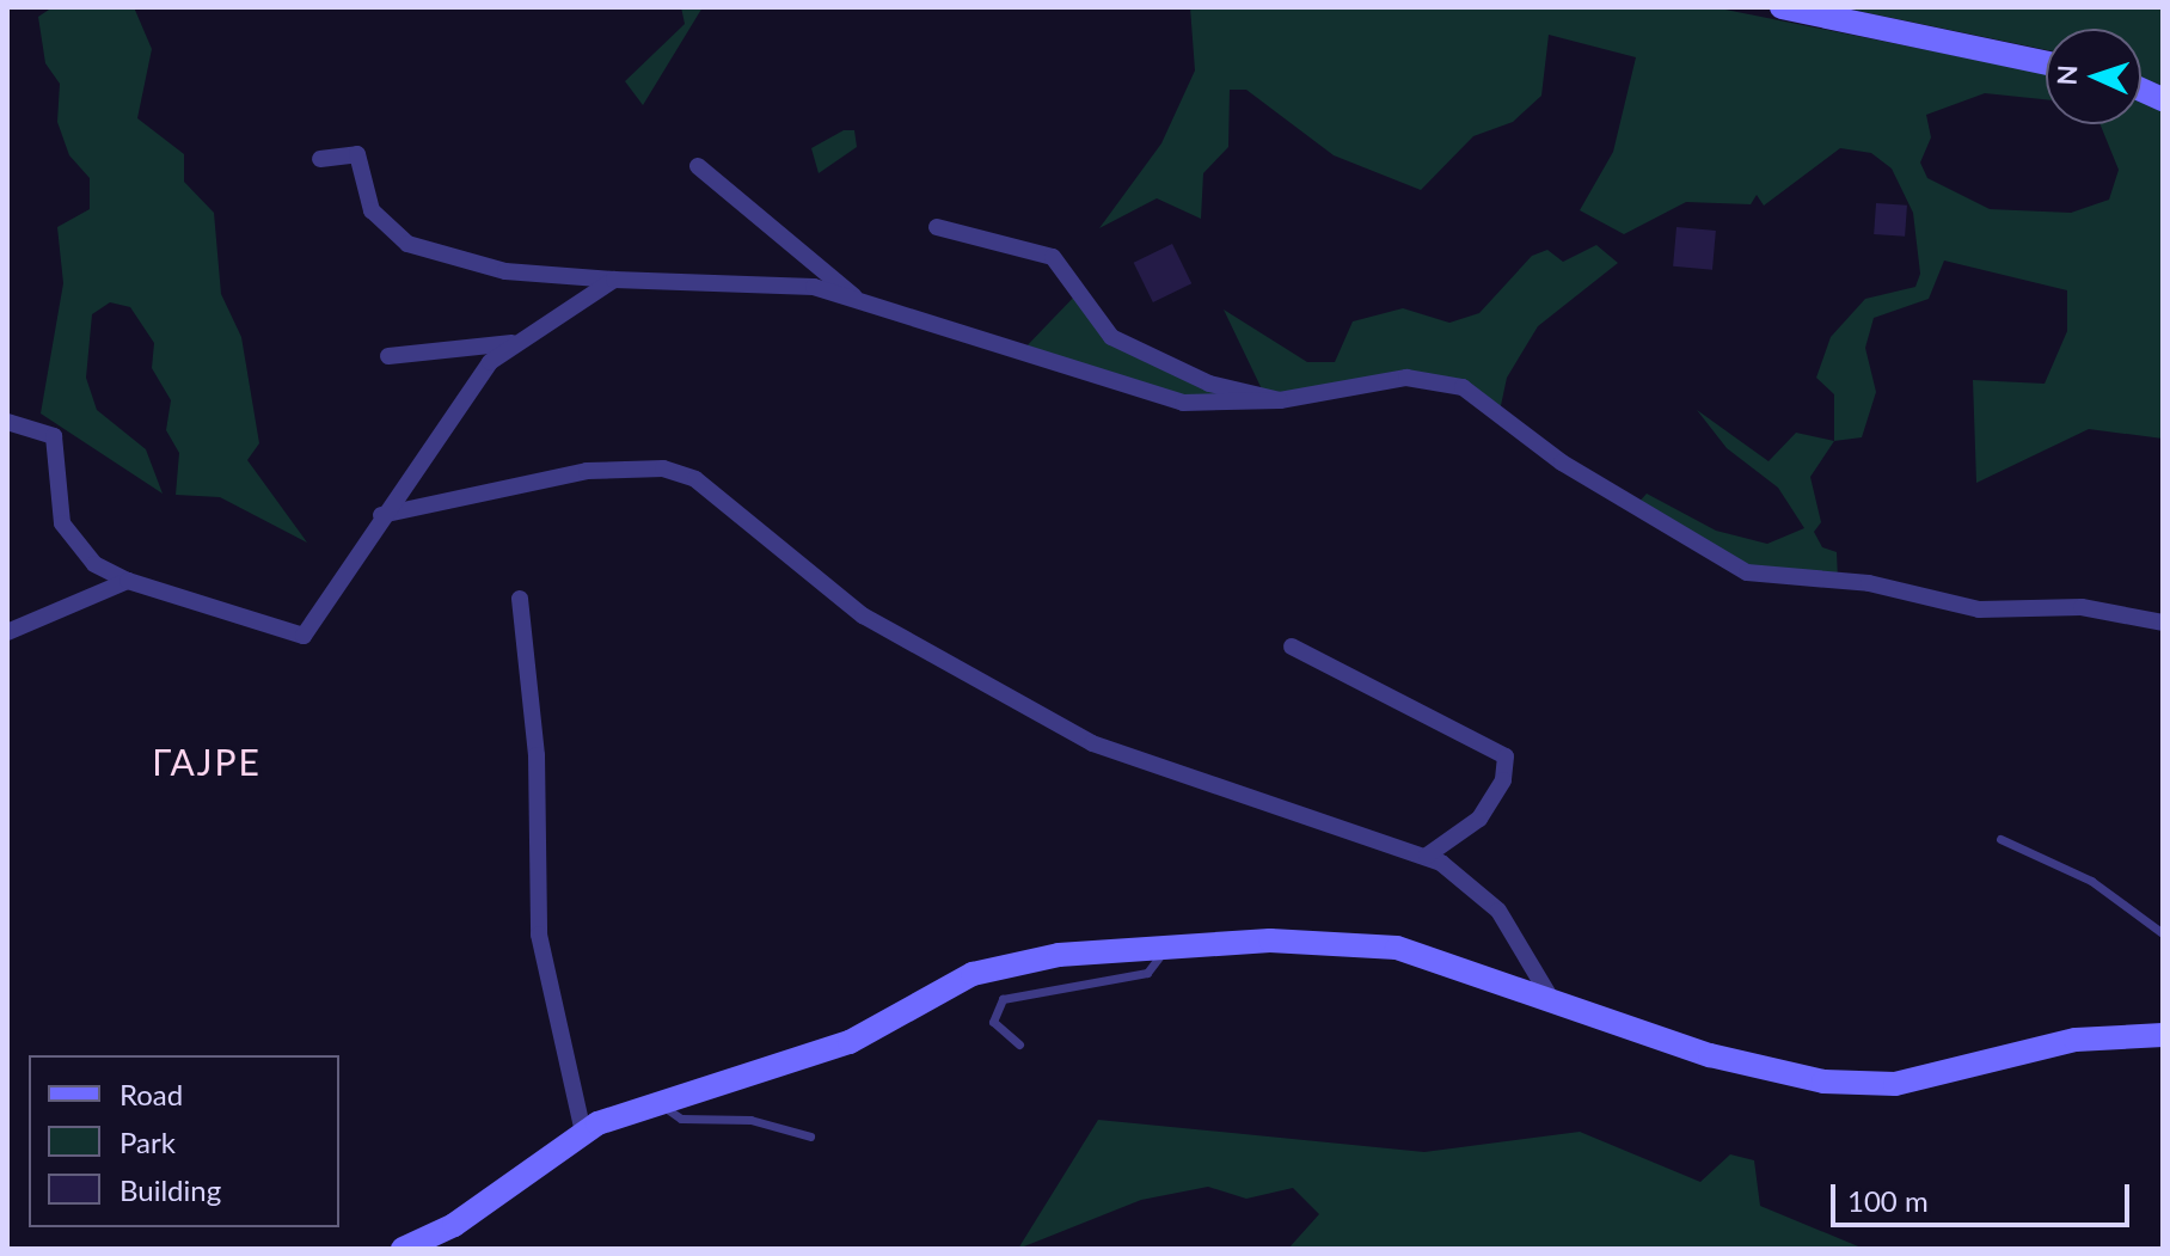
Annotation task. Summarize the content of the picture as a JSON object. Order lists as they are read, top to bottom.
{
  "districts": ["ГАЈРЕ"],
  "legend": ["Road", "Park", "Building"],
  "scale_bar": "100 m",
  "north": "left"
}
